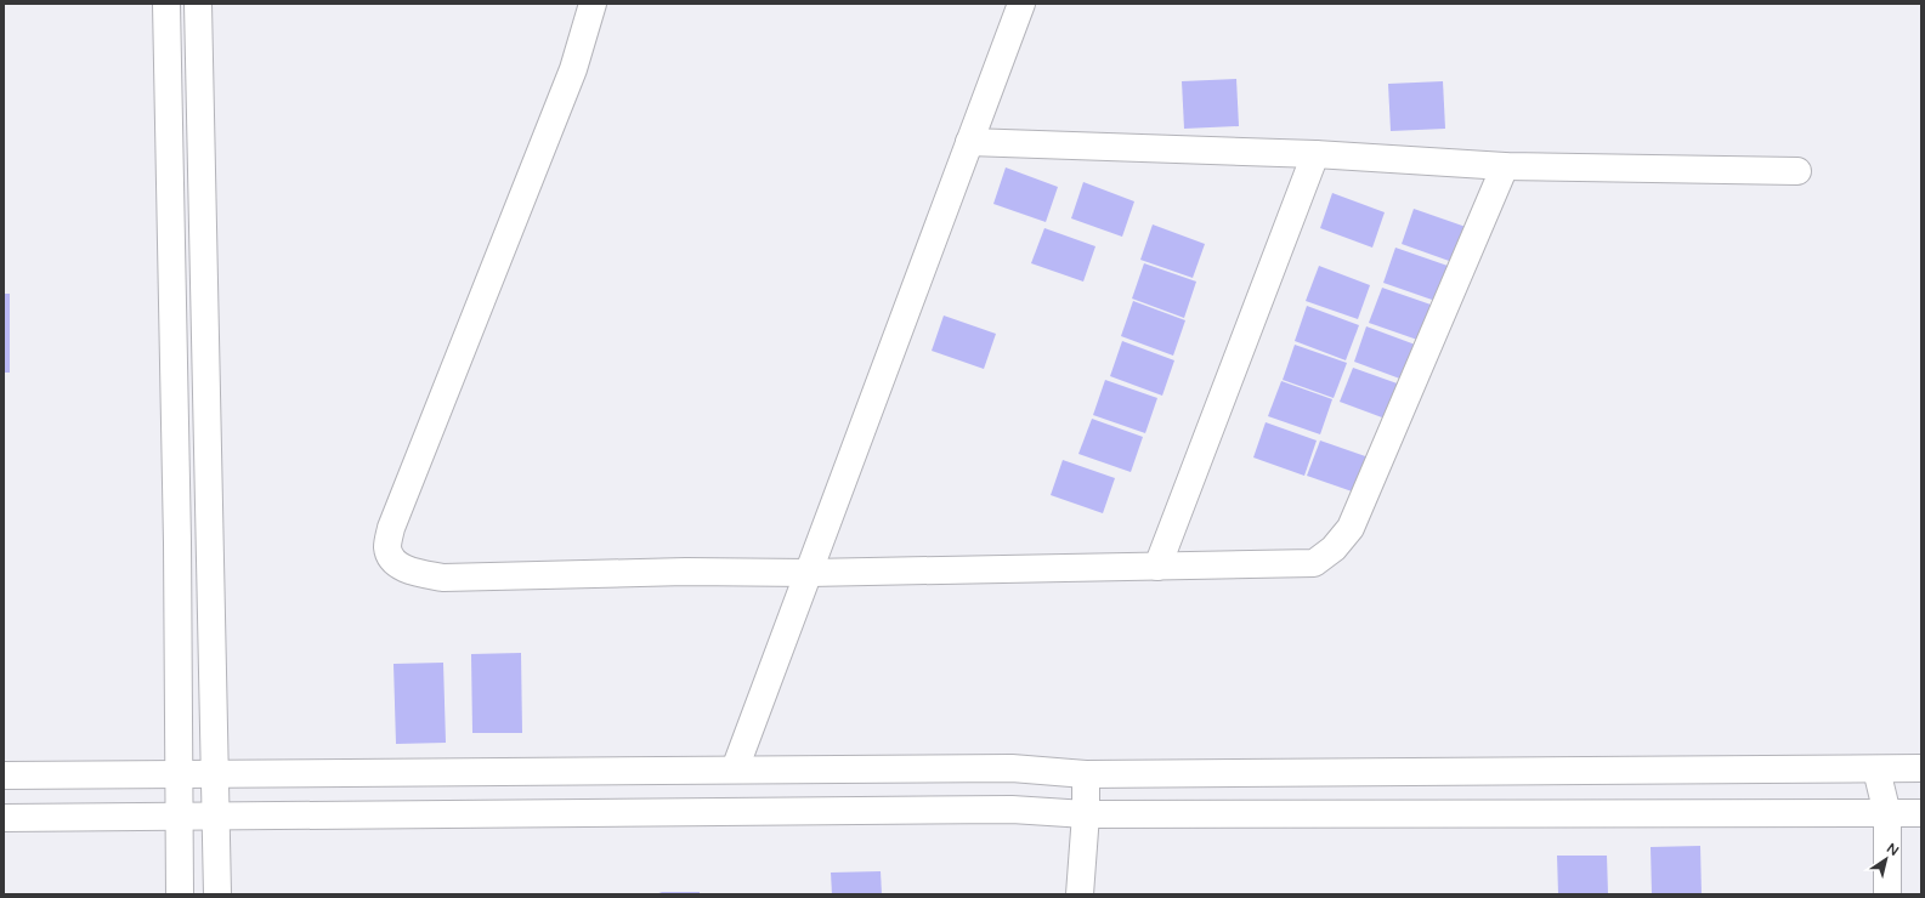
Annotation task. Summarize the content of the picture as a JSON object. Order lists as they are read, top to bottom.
{
  "north": "top right"
}
